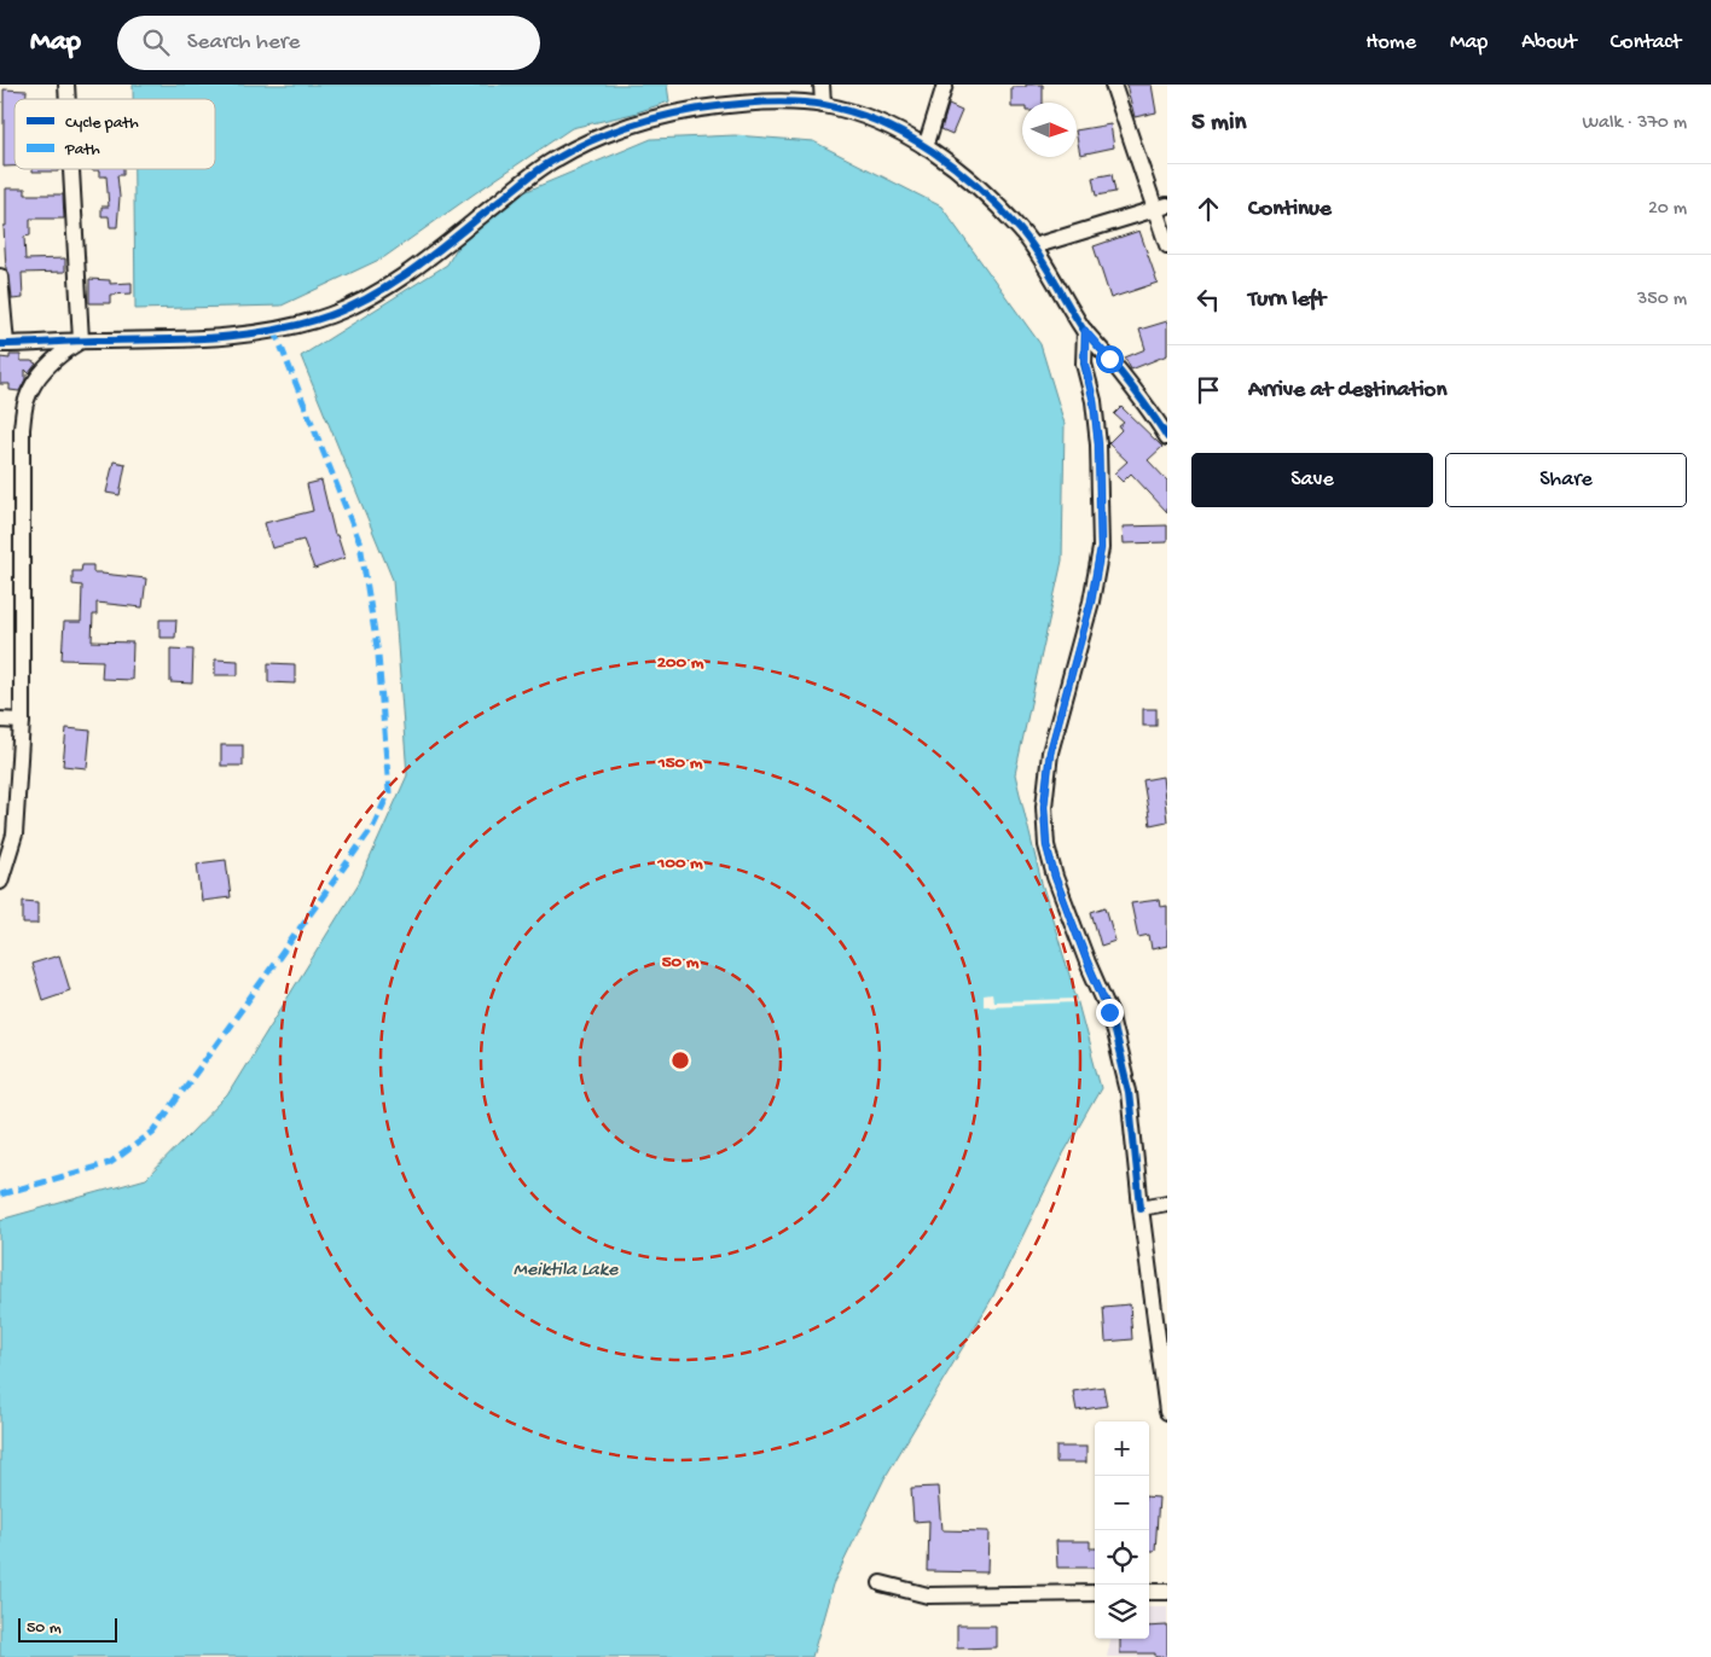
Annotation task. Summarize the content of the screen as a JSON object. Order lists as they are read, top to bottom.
{
  "water": ["Meiktila Lake"],
  "legend": ["Cycle path", "Path"],
  "scale_bar": "50 m",
  "north": "right",
  "page": {
    "header": "Map",
    "search": "Search here",
    "nav": [
      "Home",
      "Map",
      "About",
      "Contact"
    ],
    "heading": ["5 min", "Walk · 370 m"],
    "list": [
      ["Continue", "20 m"],
      ["Turn left", "350 m"],
      "Arrive at destination"
    ],
    "buttons": ["Save", "Share"],
    "map_buttons": ["+", "−"],
    "scale": "50 m"
  },
  "rings": [
    "200 m",
    "150 m",
    "100 m",
    "50 m"
  ]
}
